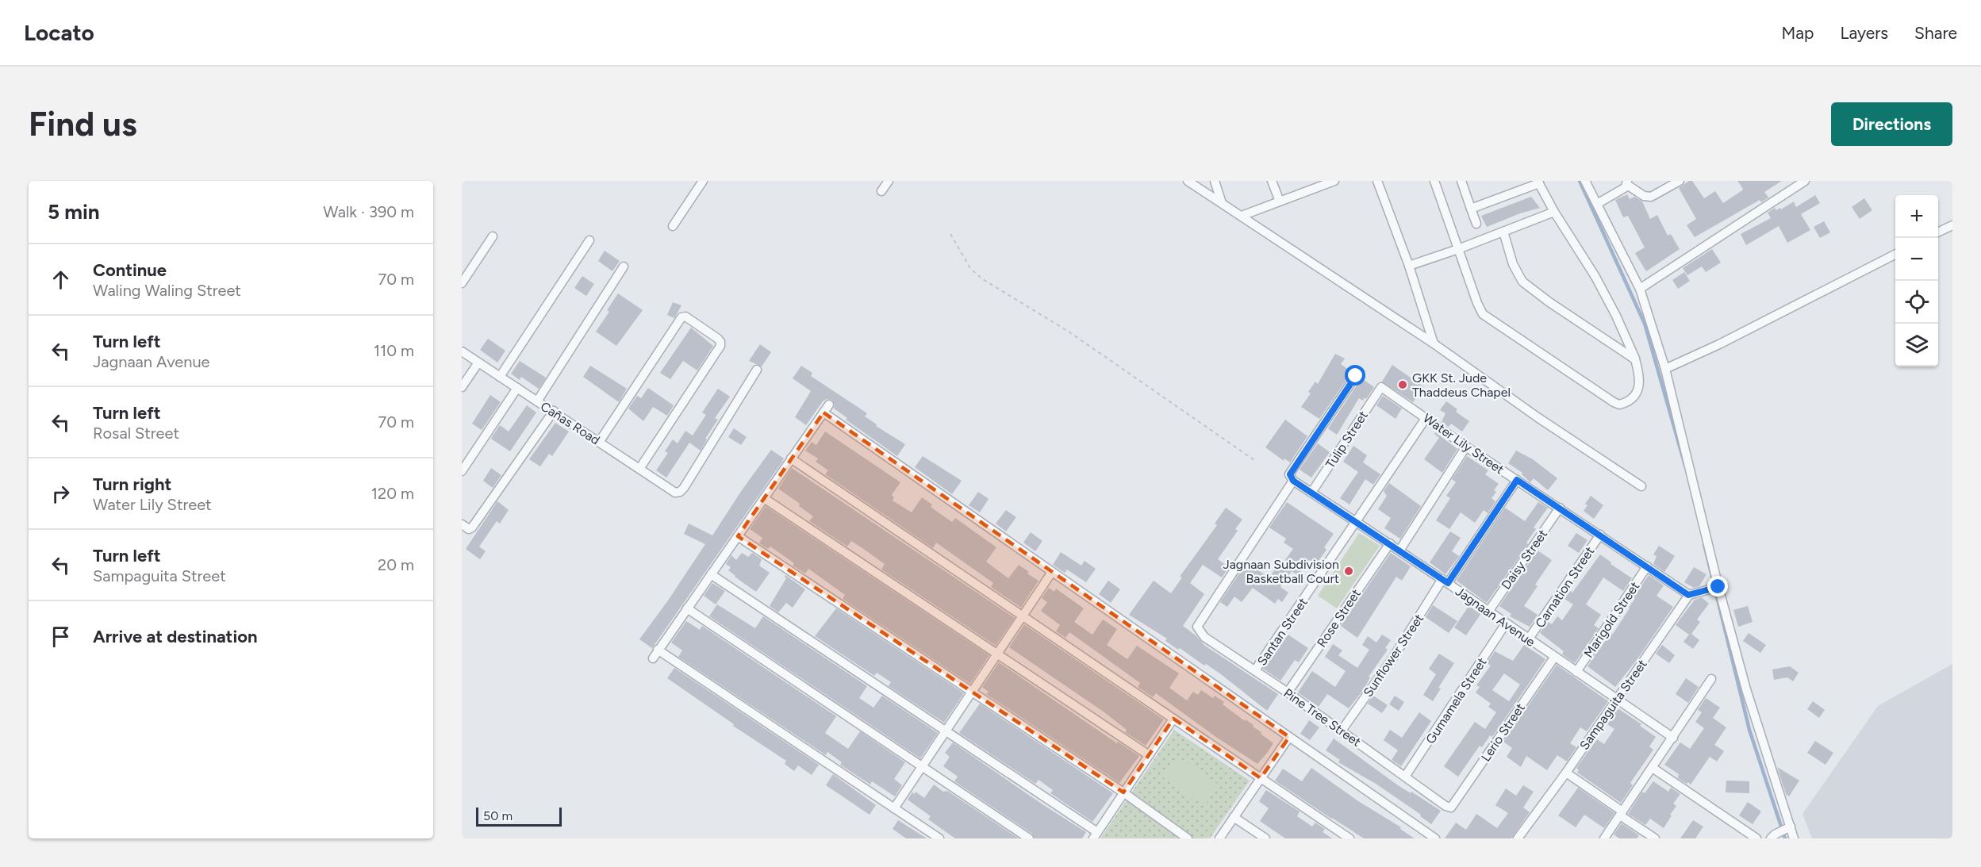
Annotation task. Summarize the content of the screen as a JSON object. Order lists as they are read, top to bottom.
{
  "streets": {
    "street": [
      "Cañas Road",
      "Tulip Street",
      "Water Lily Street",
      "Daisy Street",
      "Carnation Street",
      "Jagnaan Avenue",
      "Rose Street",
      "Marigold Street",
      "Santan Street",
      "Sunflower Street",
      "Gumamela Street",
      "Sampaguita Street",
      "Pine Tree Street",
      "Lerio Street"
    ]
  },
  "crossings": [
    ["Tulip Street", "Water Lily Street"],
    ["Tulip Street", "Jagnaan Avenue"],
    ["Water Lily Street", "Daisy Street"],
    ["Water Lily Street", "Carnation Street"],
    ["Water Lily Street", "Marigold Street"],
    ["Water Lily Street", "Santan Street"],
    ["Water Lily Street", "Sunflower Street"],
    ["Water Lily Street", "Sampaguita Street"],
    ["Daisy Street", "Jagnaan Avenue"],
    ["Carnation Street", "Jagnaan Avenue"],
    ["Jagnaan Avenue", "Rose Street"],
    ["Jagnaan Avenue", "Marigold Street"],
    ["Jagnaan Avenue", "Santan Street"],
    ["Jagnaan Avenue", "Sunflower Street"],
    ["Jagnaan Avenue", "Gumamela Street"],
    ["Jagnaan Avenue", "Sampaguita Street"],
    ["Jagnaan Avenue", "Pine Tree Street"],
    ["Jagnaan Avenue", "Lerio Street"],
    ["Rose Street", "Pine Tree Street"],
    ["Santan Street", "Pine Tree Street"],
    ["Sunflower Street", "Pine Tree Street"],
    ["Gumamela Street", "Pine Tree Street"],
    ["Pine Tree Street", "Lerio Street"]
  ],
  "places": ["GKK St. Jude Thaddeus Chapel", "Jagnaan Subdivision Basketball Court"],
  "scale_bar": "50 m",
  "page": {
    "header": "Locato",
    "nav": ["Map", "Layers", "Share"],
    "buttons": "Directions",
    "title": "Find us",
    "heading": ["5 min", "Walk · 390 m"],
    "map_buttons": ["+", "−"],
    "list": [
      ["Continue", "Waling Waling Street", "70 m"],
      ["Turn left", "Jagnaan Avenue", "110 m"],
      ["Turn left", "Rosal Street", "70 m"],
      ["Turn right", "Water Lily Street", "120 m"],
      ["Turn left", "Sampaguita Street", "20 m"],
      "Arrive at destination"
    ],
    "scale": "50 m"
  }
}
